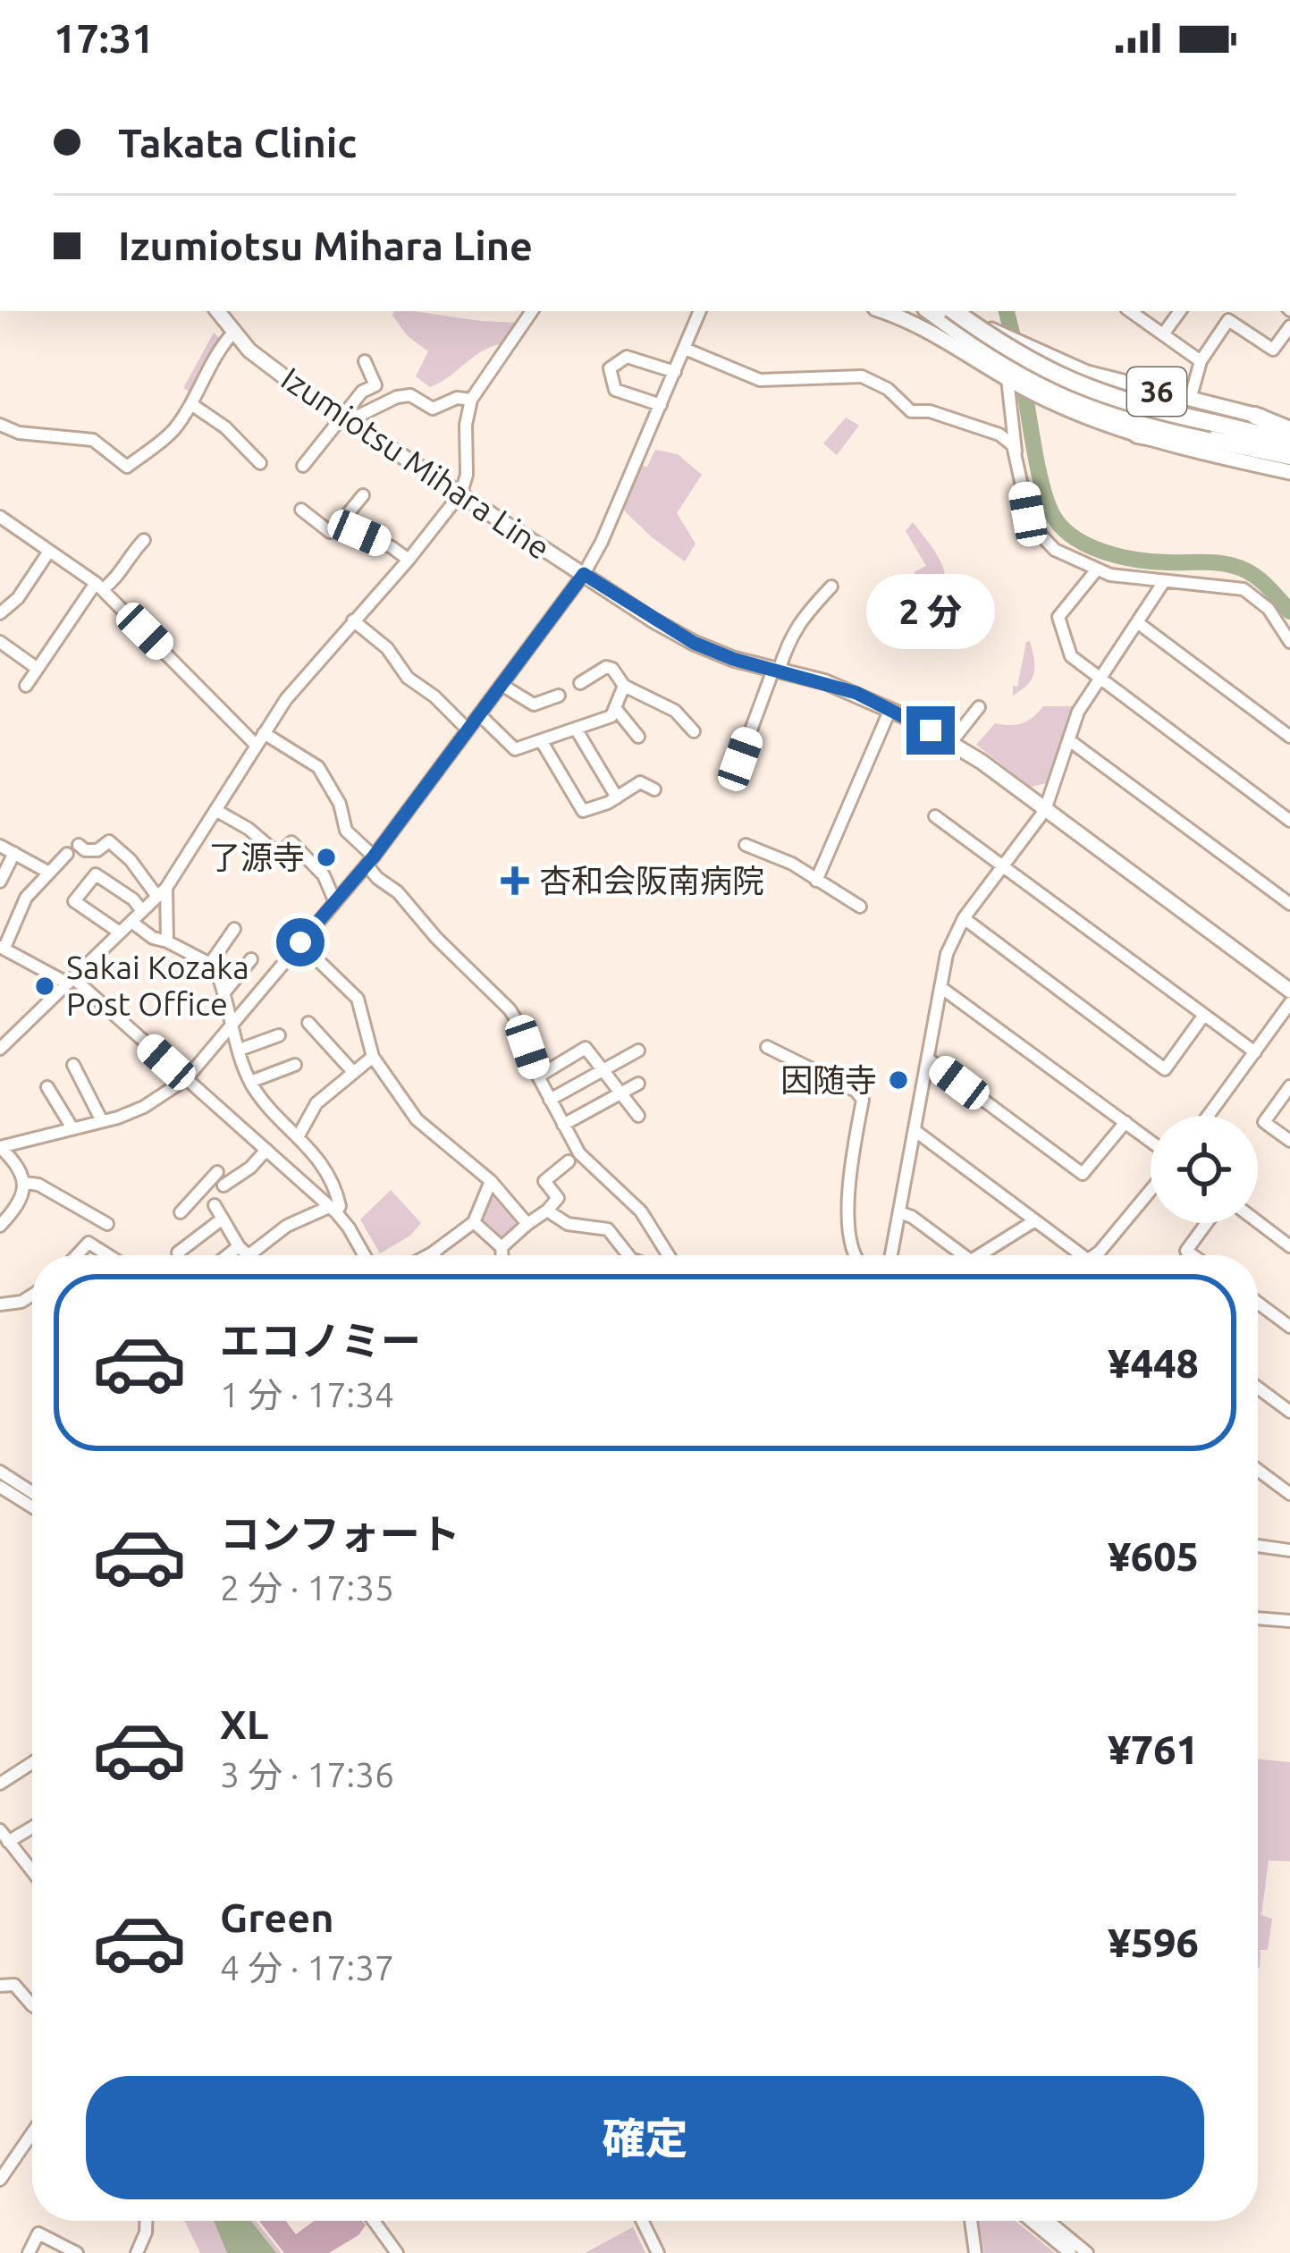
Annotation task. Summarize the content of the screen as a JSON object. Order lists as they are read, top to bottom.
{
  "streets": {
    "main road": ["36", "Izumiotsu Mihara Line"]
  },
  "places": {
    "other": ["了源寺", "Sakai Kozaka Post Office", "因随寺"],
    "health": ["杏和会阪南病院"]
  },
  "page": {
    "status": "17:31",
    "banner": ["Takata Clinic", "Izumiotsu Mihara Line"],
    "bubble": "2 分",
    "list": [
      {
        "name": "エコノミー",
        "note": "1 分 · 17:34",
        "value": "¥448"
      },
      {
        "name": "コンフォート",
        "note": "2 分 · 17:35",
        "value": "¥605"
      },
      {
        "name": "XL",
        "note": "3 分 · 17:36",
        "value": "¥761"
      },
      {
        "name": "Green",
        "note": "4 分 · 17:37",
        "value": "¥596"
      }
    ],
    "buttons": "確定"
  }
}
